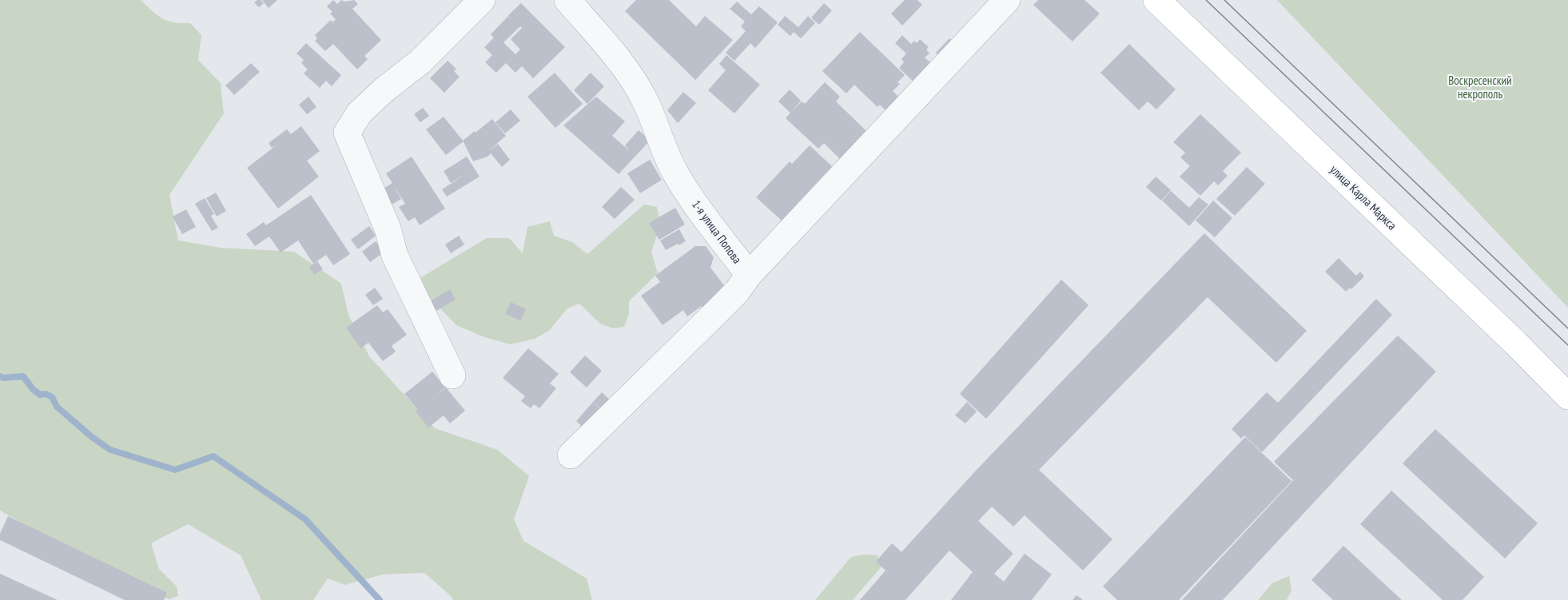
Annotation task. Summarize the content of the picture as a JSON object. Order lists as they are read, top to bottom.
{
  "streets": {
    "main road": ["улица Карла Маркса"],
    "street": ["1-я улица Попова"]
  },
  "parks": ["Воскресенский некрополь"]
}
